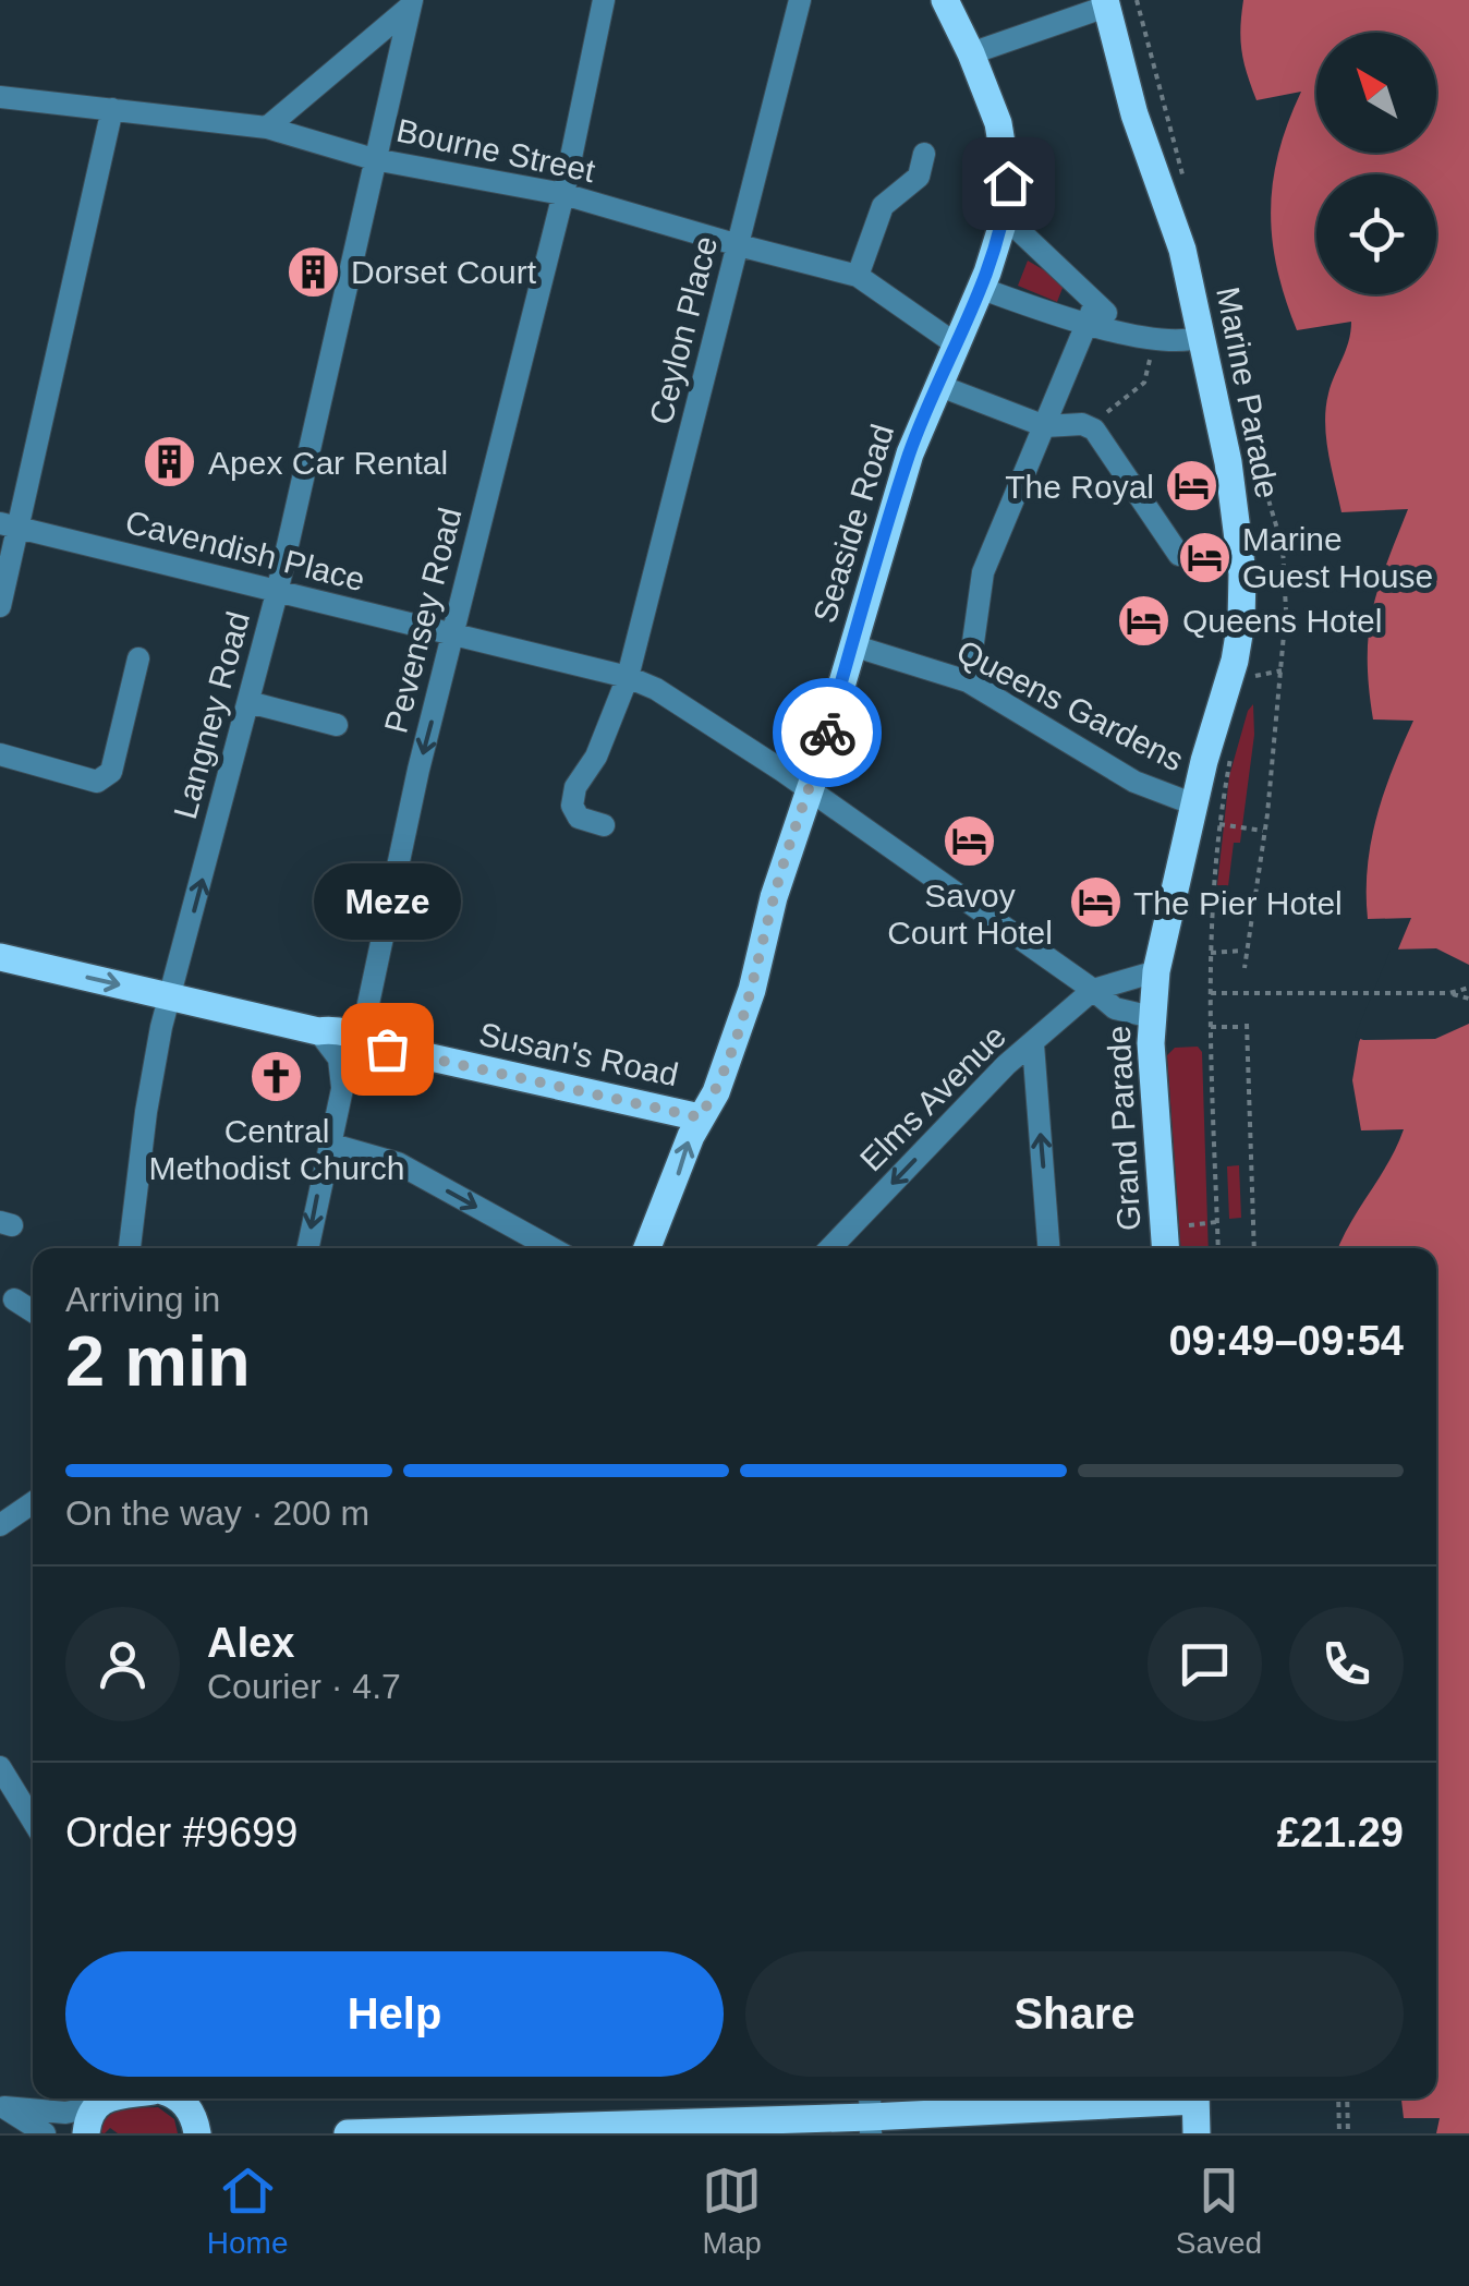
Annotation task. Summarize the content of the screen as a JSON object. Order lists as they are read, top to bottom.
{
  "streets": {
    "main road": [
      "Marine Parade",
      "Seaside Road",
      "Susan's Road",
      "Grand Parade"
    ],
    "street": [
      "Bourne Street",
      "Ceylon Place",
      "Cavendish Place",
      "Pevensey Road",
      "Queens Gardens",
      "Langney Road",
      "Elms Avenue"
    ]
  },
  "crossings": [
    ["Bourne Street", "Ceylon Place"],
    ["Bourne Street", "Seaside Road"],
    ["Bourne Street", "Pevensey Road"],
    ["Bourne Street", "Langney Road"],
    ["Ceylon Place", "Cavendish Place"],
    ["Marine Parade", "Queens Gardens"],
    ["Marine Parade", "Grand Parade"],
    ["Seaside Road", "Cavendish Place"],
    ["Seaside Road", "Queens Gardens"],
    ["Seaside Road", "Susan's Road"],
    ["Cavendish Place", "Pevensey Road"],
    ["Cavendish Place", "Langney Road"],
    ["Cavendish Place", "Elms Avenue"],
    ["Cavendish Place", "Grand Parade"],
    ["Pevensey Road", "Susan's Road"],
    ["Queens Gardens", "Grand Parade"],
    ["Langney Road", "Susan's Road"]
  ],
  "one_way": ["Pevensey Road", "Elms Avenue"],
  "places": {
    "building": ["Dorset Court", "Apex Car Rental"],
    "hotel": [
      "The Royal",
      "Marine Guest House",
      "Queens Hotel",
      "Savoy Court Hotel",
      "The Pier Hotel"
    ],
    "other": ["Meze"],
    "church": ["Central Methodist Church"]
  },
  "north": "top left",
  "page": {
    "bubble": "Meze",
    "heading": ["2 min", "Arriving in", "09:49–09:54"],
    "panel": [
      "Alex",
      "Courier · 4.7",
      "Order #9699",
      "£21.29"
    ],
    "bar": "On the way · 200 m",
    "buttons": ["Help", "Share"],
    "tabs": ["Home", "Map", "Saved"]
  }
}
